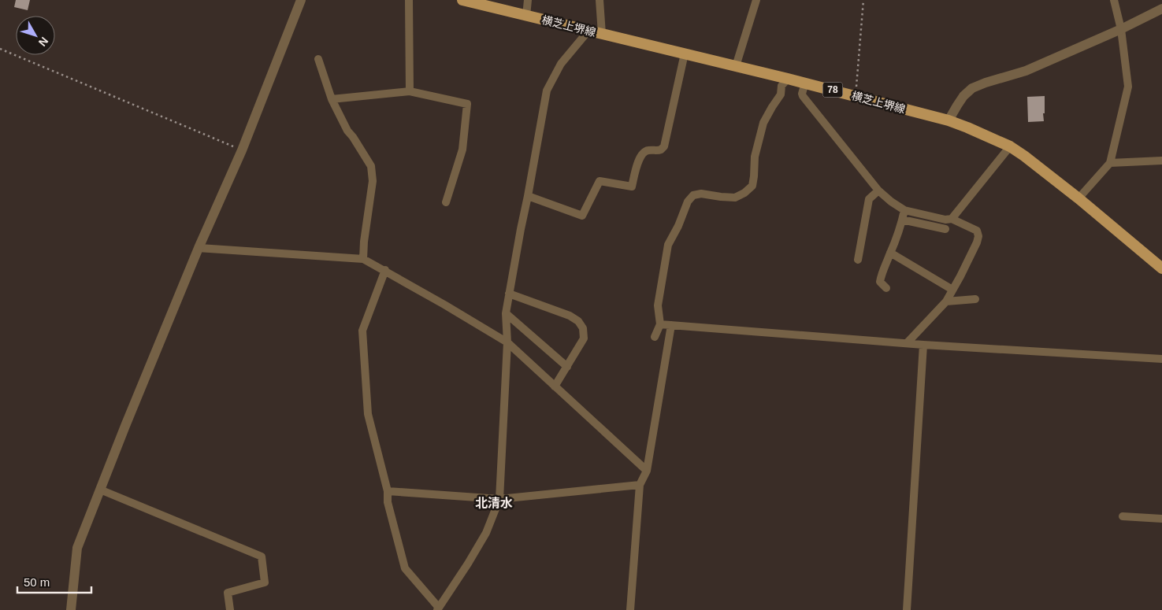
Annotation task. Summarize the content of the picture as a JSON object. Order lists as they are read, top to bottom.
{
  "streets": {
    "main road": ["横芝上堺線", "78"]
  },
  "districts": ["北清水"],
  "scale_bar": "50 m",
  "north": "bottom right"
}
